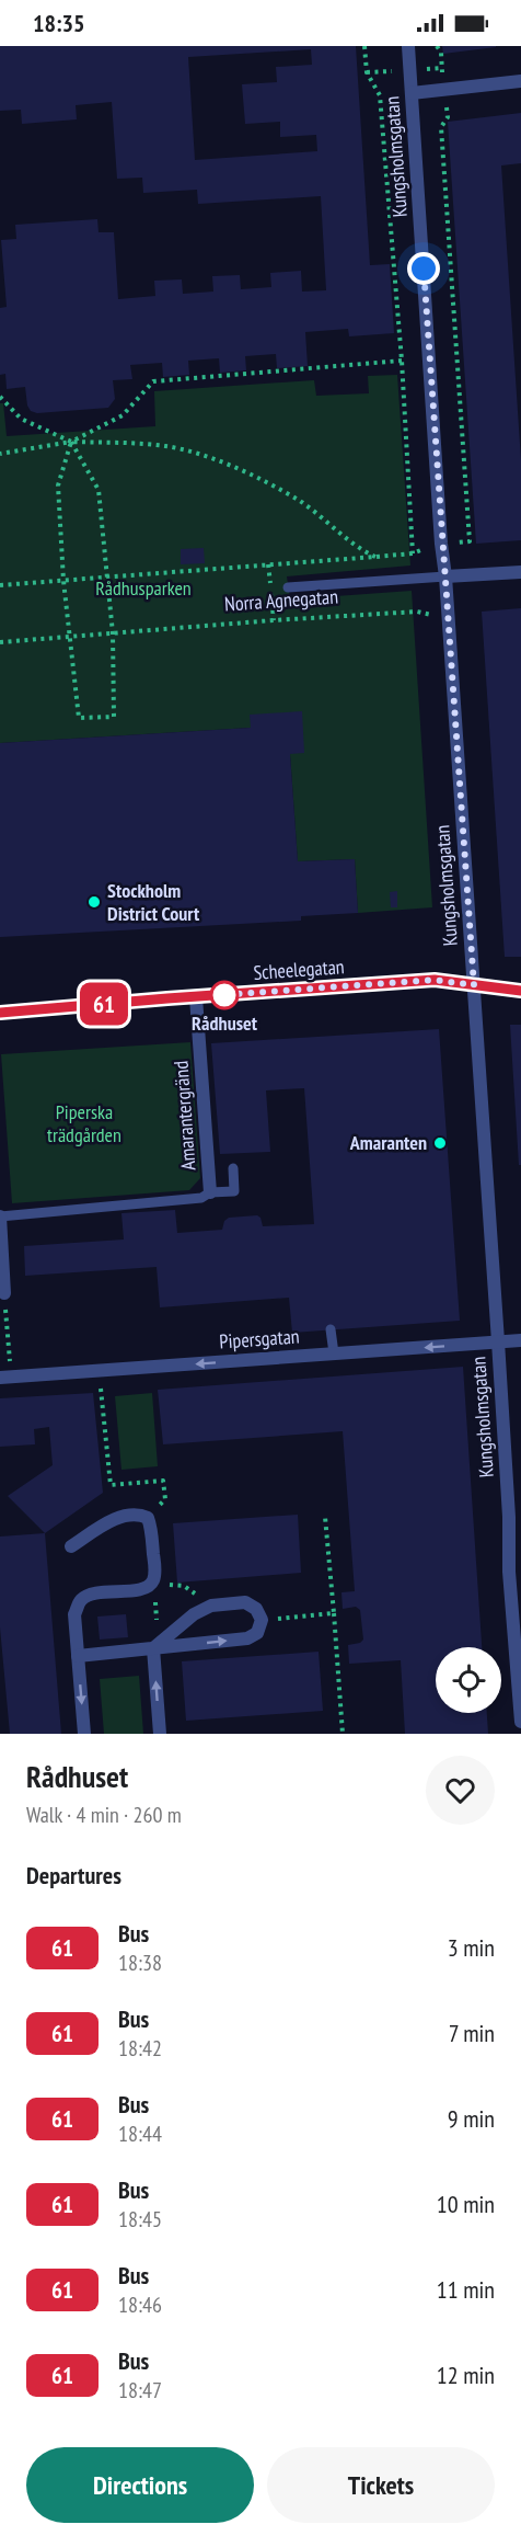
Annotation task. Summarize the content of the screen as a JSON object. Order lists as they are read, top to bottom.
{
  "streets": {
    "street": [
      "Kungsholmsgatan",
      "Norra Agnegatan",
      "Scheelegatan",
      "Amarantergränd",
      "Pipersgatan"
    ]
  },
  "crossings": [
    ["Kungsholmsgatan", "Norra Agnegatan"],
    ["Kungsholmsgatan", "Scheelegatan"],
    ["Kungsholmsgatan", "Pipersgatan"],
    ["Scheelegatan", "Amarantergränd"]
  ],
  "one_way": ["Pipersgatan"],
  "parks": ["Rådhusparken", "Piperska trädgården"],
  "places": ["Stockholm District Court", "Rådhuset", "Amaranten"],
  "lines": ["bus line 61"],
  "page": {
    "status": "18:35",
    "on_map": "61",
    "heading": [
      ["Rådhuset", "Walk · 4 min · 260 m"],
      "Departures"
    ],
    "list": [
      {
        "mark": "61",
        "name": "Bus",
        "note": "18:38",
        "value": "3 min"
      },
      {
        "mark": "61",
        "name": "Bus",
        "note": "18:42",
        "value": "7 min"
      },
      {
        "mark": "61",
        "name": "Bus",
        "note": "18:44",
        "value": "9 min"
      },
      {
        "mark": "61",
        "name": "Bus",
        "note": "18:45",
        "value": "10 min"
      },
      {
        "mark": "61",
        "name": "Bus",
        "note": "18:46",
        "value": "11 min"
      },
      {
        "mark": "61",
        "name": "Bus",
        "note": "18:47",
        "value": "12 min"
      }
    ],
    "buttons": ["Directions", "Tickets"]
  }
}
